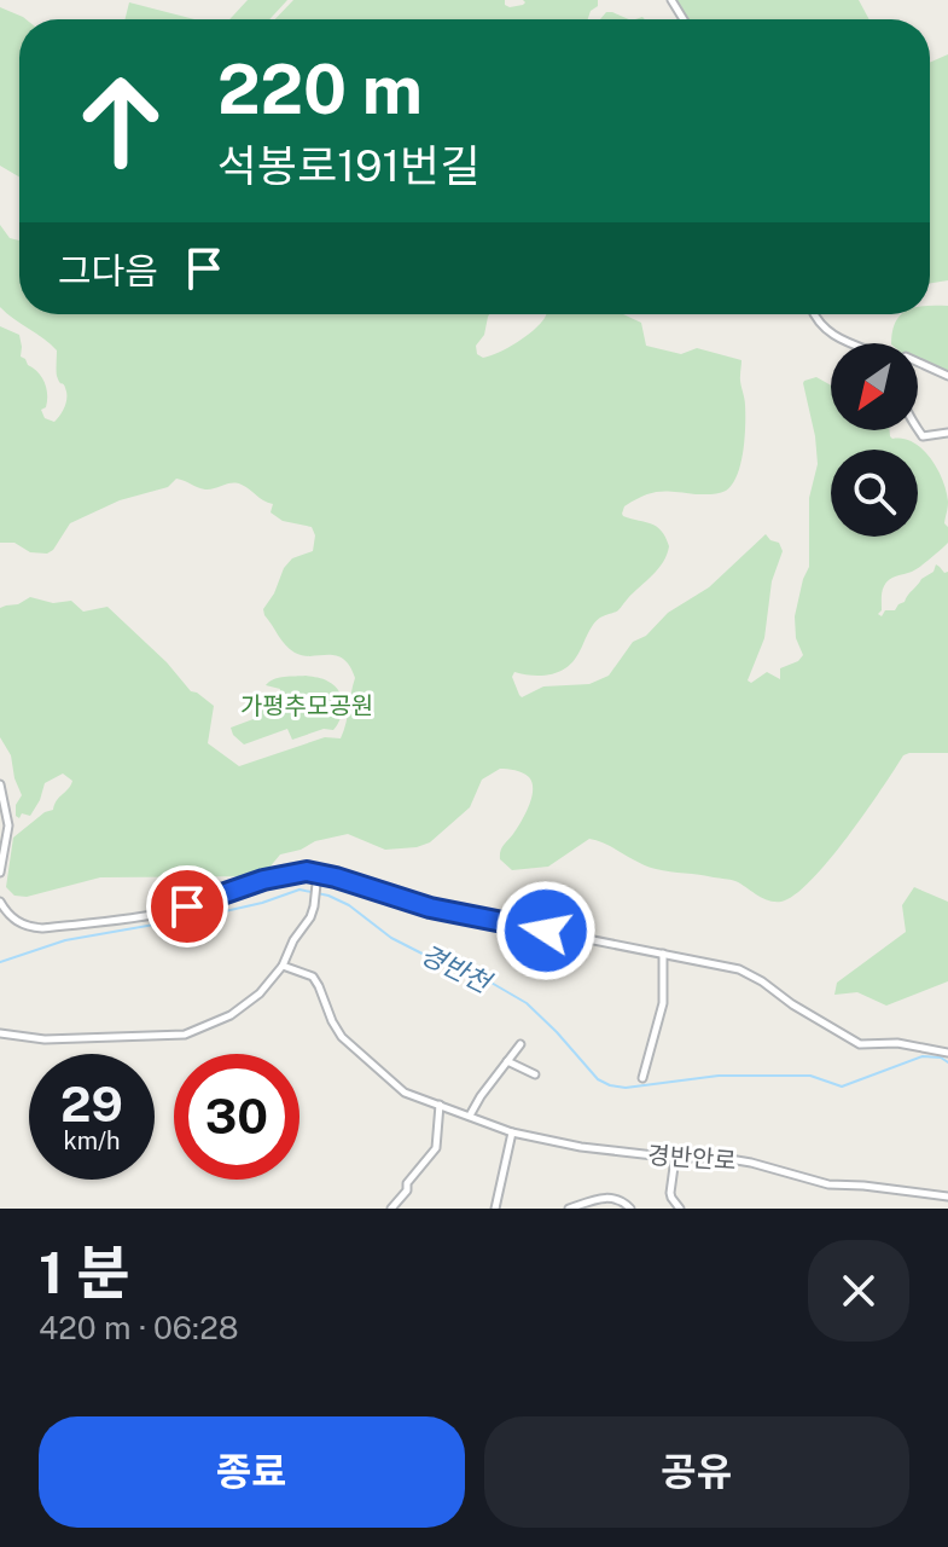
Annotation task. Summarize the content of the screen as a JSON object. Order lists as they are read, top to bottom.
{
  "streets": {
    "street": ["경반안로"]
  },
  "water": ["경반천"],
  "parks": ["가평추모공원"],
  "north": "bottom left",
  "page": {
    "turn": ["220 m", "석봉로191번길"],
    "then": "그다음",
    "speed": "29 km/h",
    "limit": "30",
    "heading": ["1 분", "420 m · 06:28"],
    "buttons": ["종료", "공유"]
  }
}
